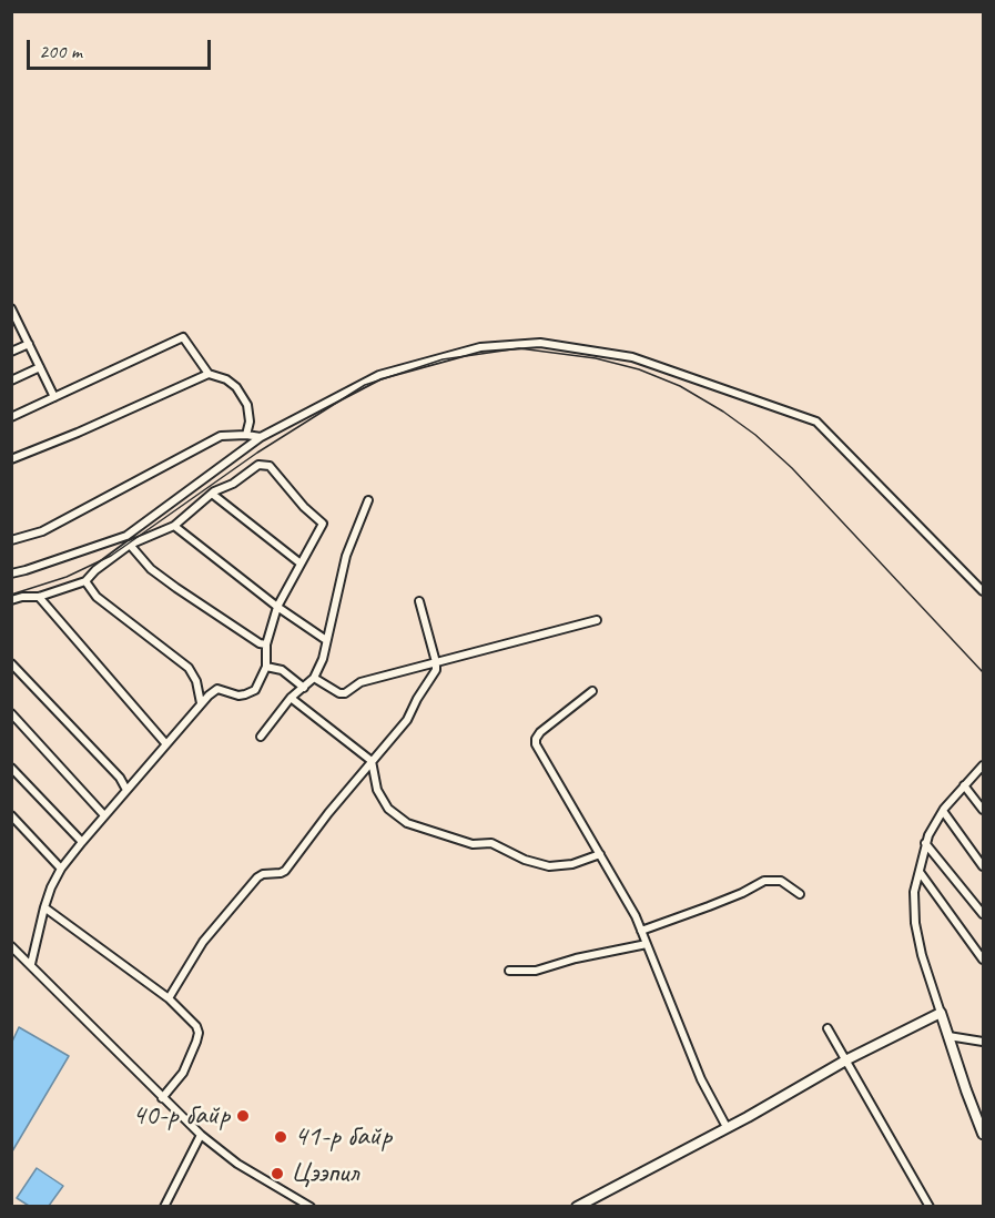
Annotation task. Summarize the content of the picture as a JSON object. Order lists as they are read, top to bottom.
{
  "places": ["40-р байр", "41-р байр", "Цээпил"],
  "scale_bar": "200 m"
}
